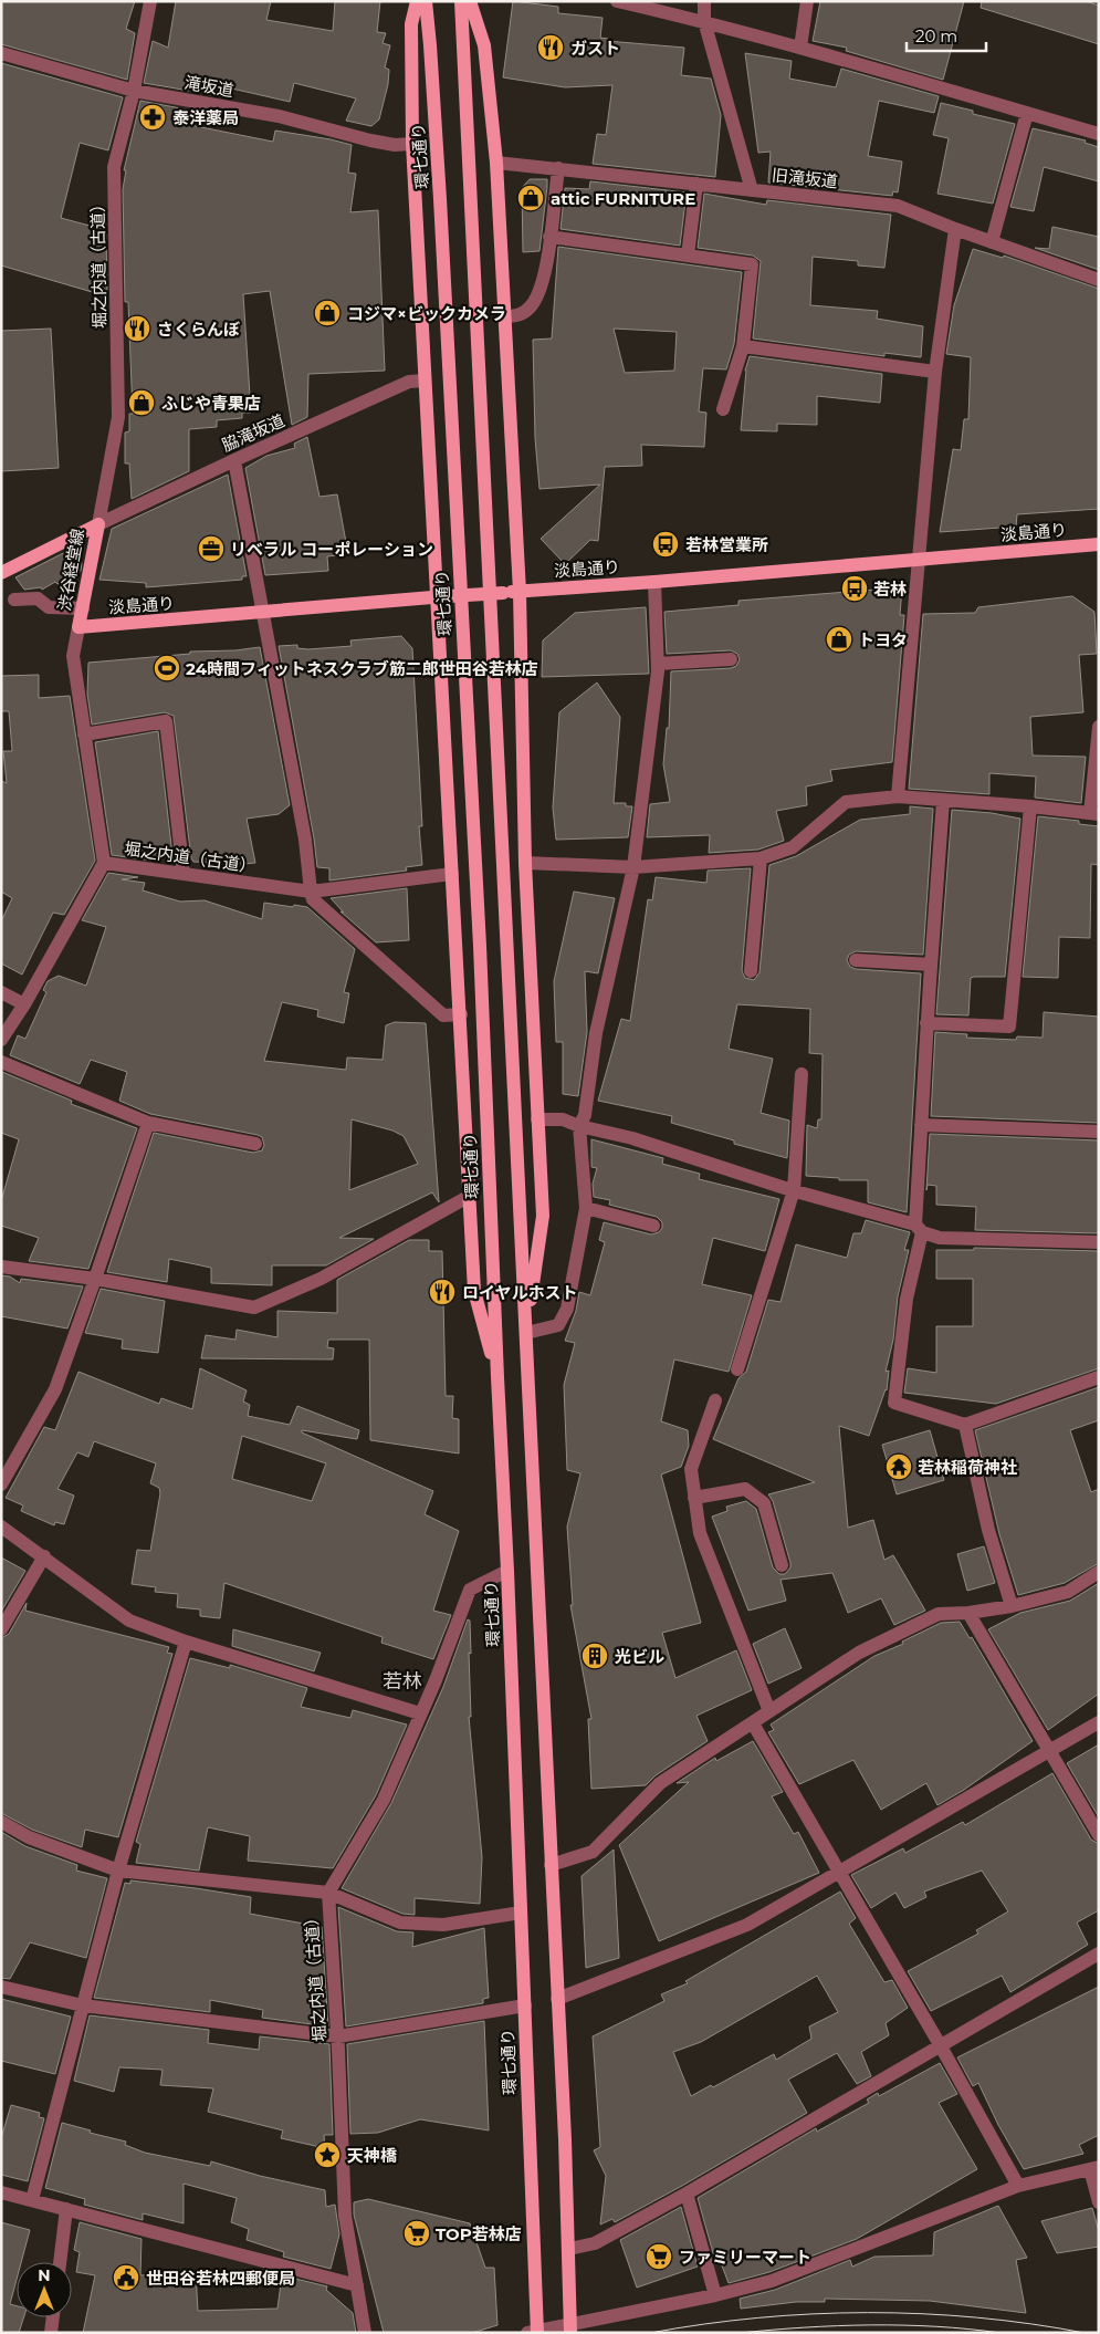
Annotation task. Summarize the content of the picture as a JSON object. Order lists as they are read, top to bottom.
{
  "streets": {
    "main road": ["環七通り", "淡島通り", "渋谷経堂線"],
    "street": [
      "滝坂道",
      "旧滝坂道",
      "堀之内道（古道）",
      "脇滝坂道"
    ]
  },
  "crossings": [
    ["滝坂道", "堀之内道（古道）"],
    ["環七通り", "堀之内道（古道）"],
    ["堀之内道（古道）", "脇滝坂道"],
    ["堀之内道（古道）", "淡島通り"],
    ["堀之内道（古道）", "渋谷経堂線"],
    ["脇滝坂道", "渋谷経堂線"],
    ["淡島通り", "渋谷経堂線"]
  ],
  "districts": ["若林"],
  "places": {
    "restaurant": ["ガスト", "さくらんぼ", "ロイヤルホスト"],
    "pharmacy": ["泰洋薬局"],
    "shop": [
      "attic FURNITURE",
      "コジマ×ビックカメラ",
      "ふじや青果店",
      "トヨタ"
    ],
    "bus stop": ["若林営業所", "若林"],
    "office": ["リベラル コーポレーション"],
    "sports": ["24時間フィットネスクラブ筋二郎世田谷若林店"],
    "temple": ["若林稲荷神社"],
    "building": ["光ビル"],
    "place": ["天神橋"],
    "supermarket": ["TOP若林店", "ファミリーマート"],
    "public building": ["世田谷若林四郵便局"]
  },
  "scale_bar": "20 m",
  "north": "top"
}
